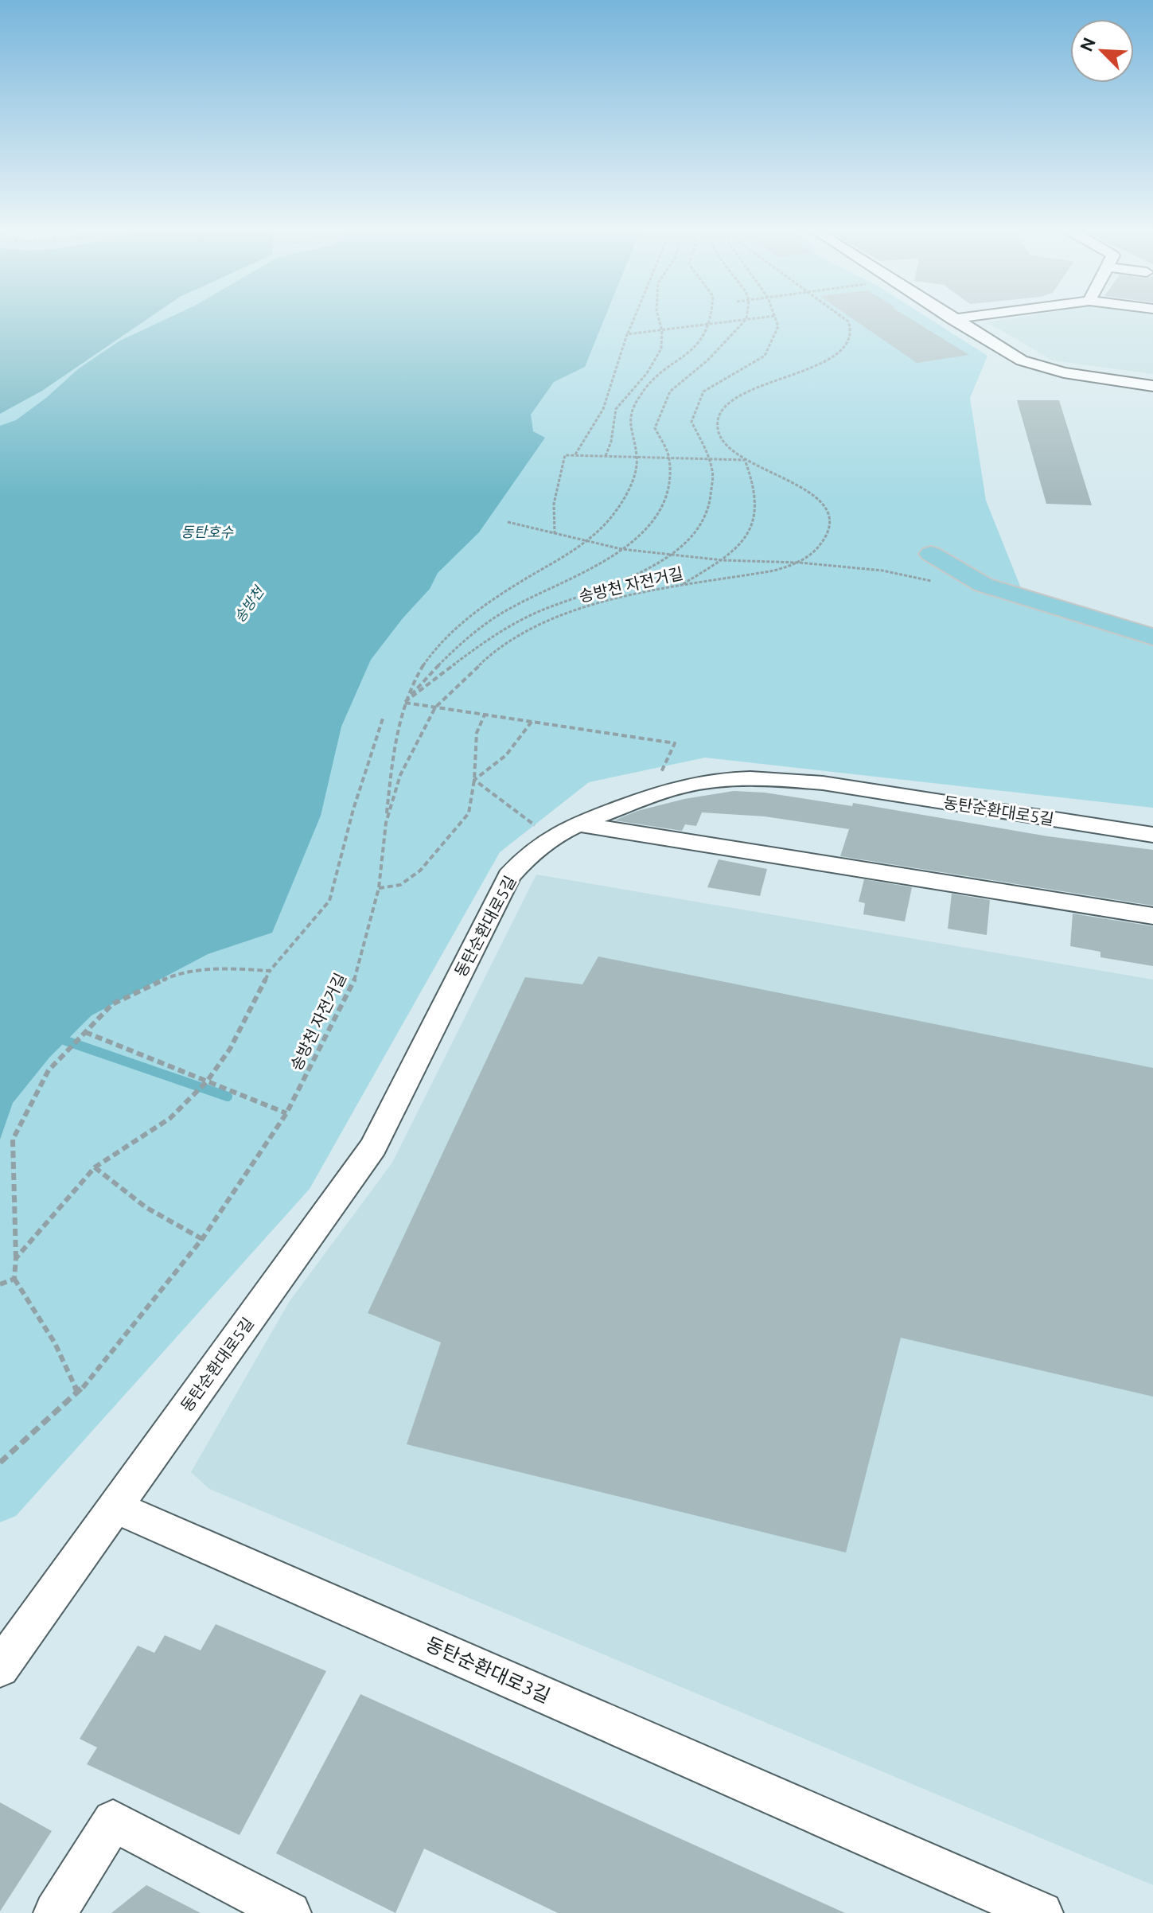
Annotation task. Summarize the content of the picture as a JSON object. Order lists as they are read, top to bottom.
{
  "streets": {
    "street": ["동탄순환대로5길", "동탄순환대로3길"],
    "path": ["송방천 자전거길"]
  },
  "crossings": [
    ["동탄순환대로5길", "동탄순환대로3길"]
  ],
  "water": ["동탄호수", "송방천"],
  "north": "top left"
}
